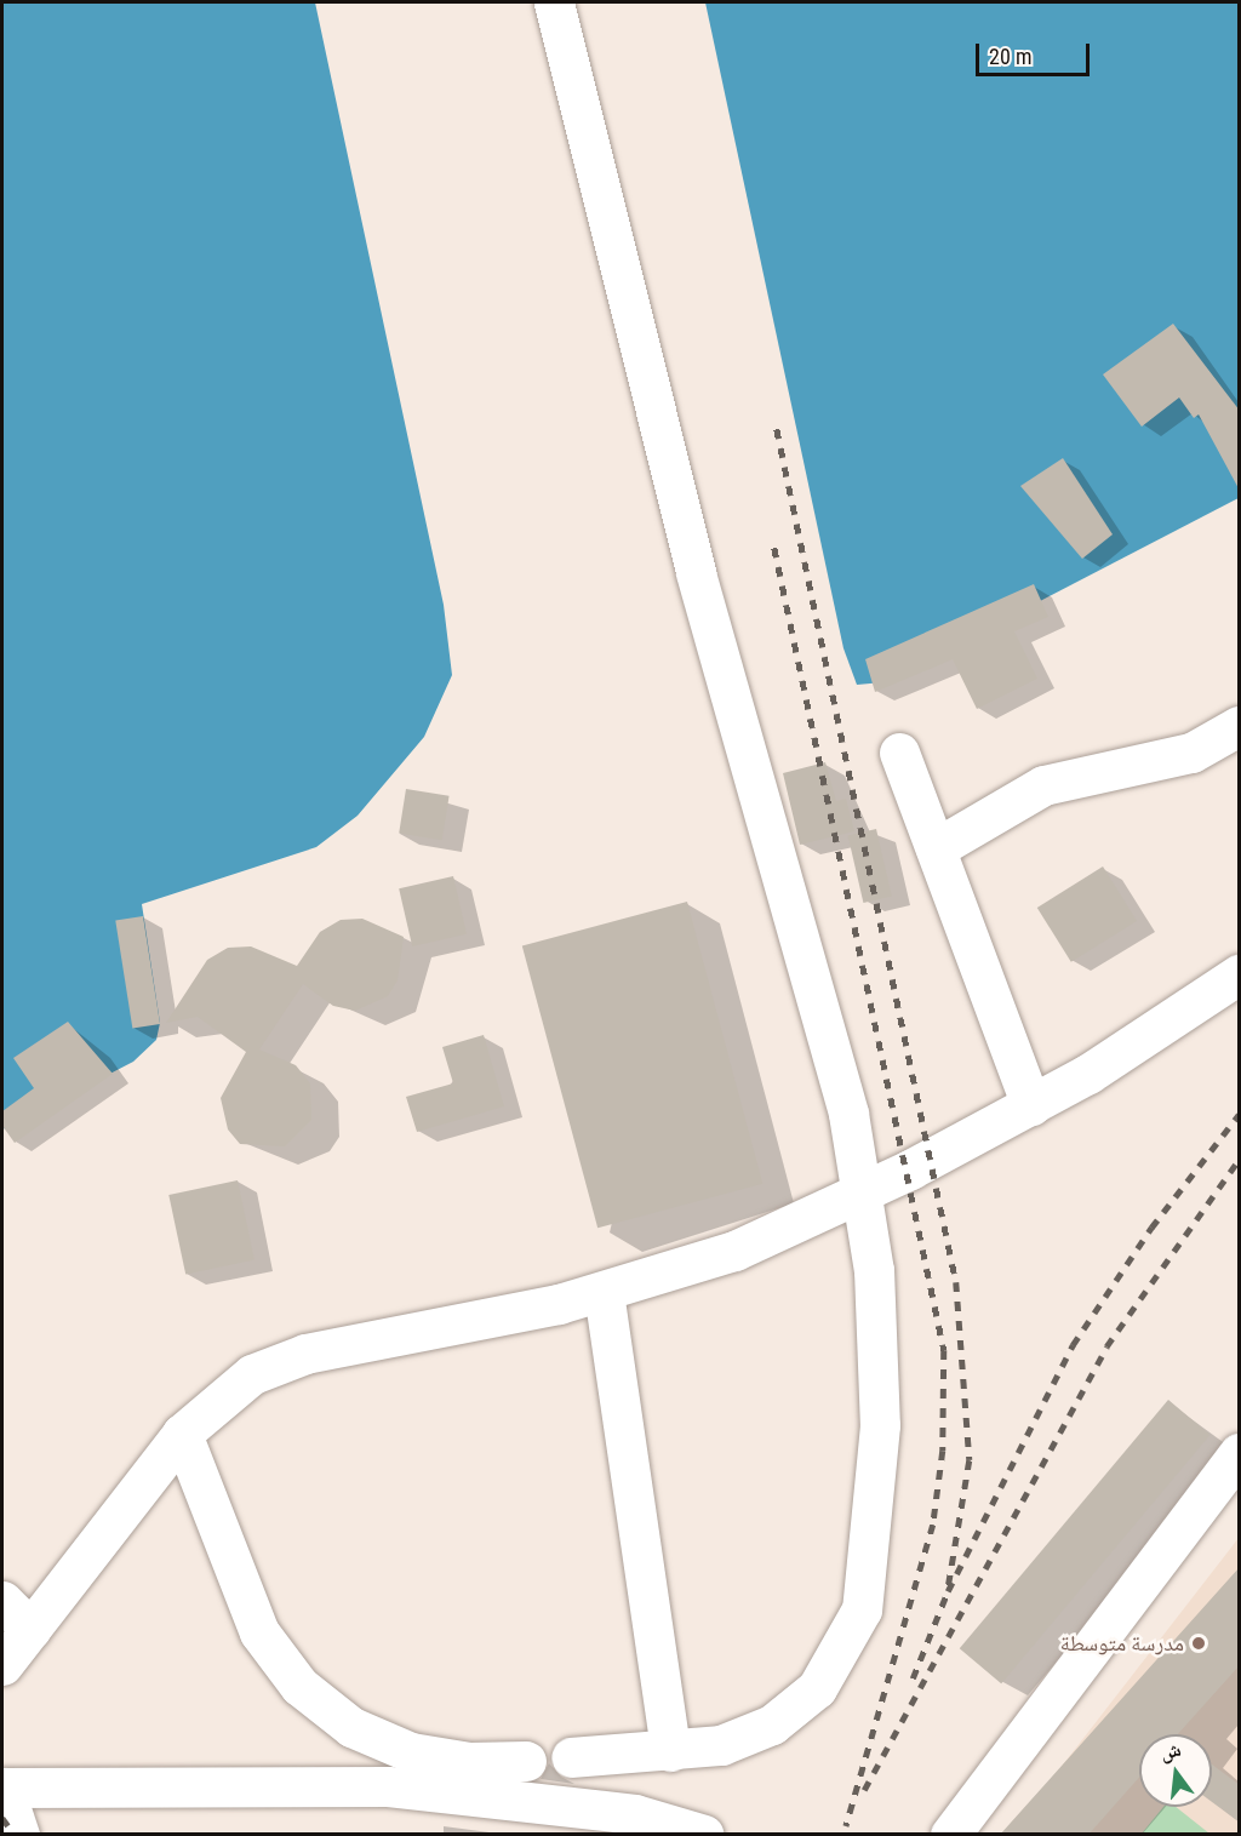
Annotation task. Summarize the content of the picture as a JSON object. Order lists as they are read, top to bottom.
{
  "places": ["مدرسة متوسطة"],
  "scale_bar": "20 m",
  "north": "top"
}
